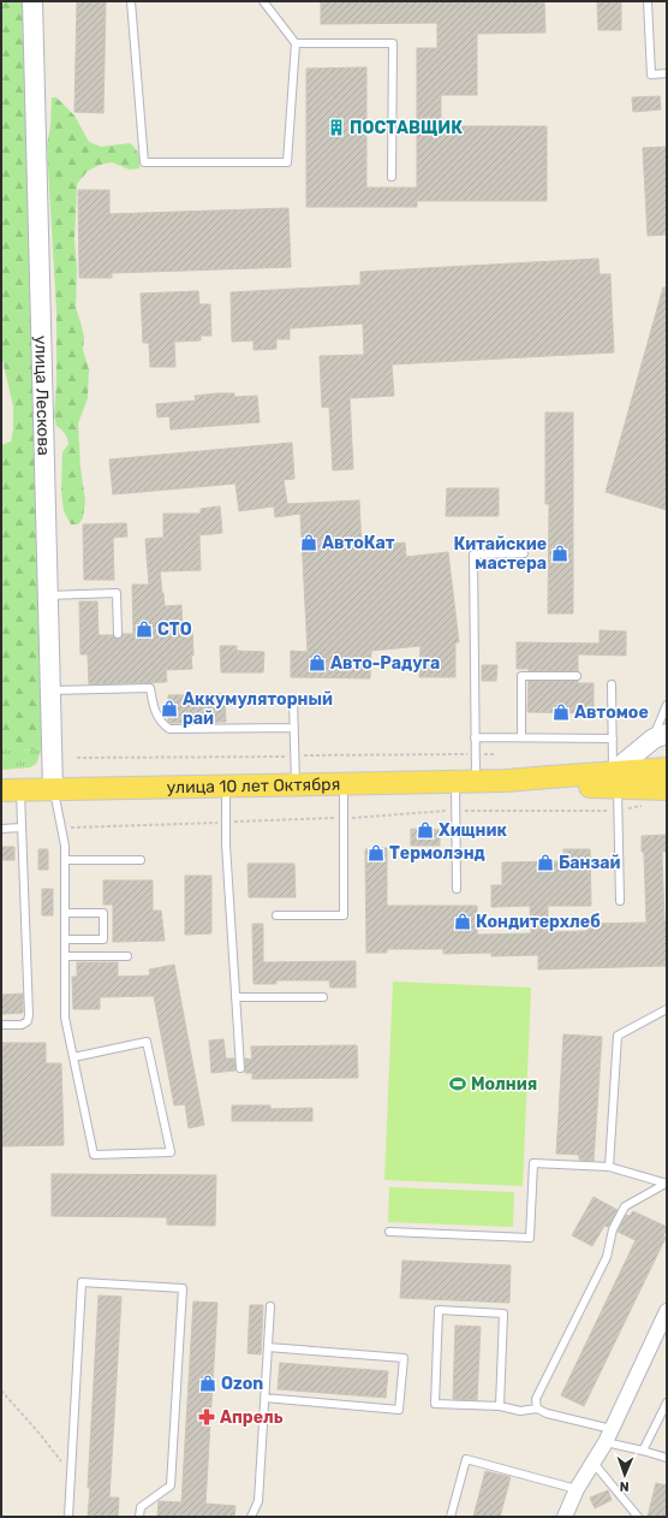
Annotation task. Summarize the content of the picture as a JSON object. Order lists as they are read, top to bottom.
{
  "streets": {
    "main road": ["улица Лескова", "улица 10 лет Октября"]
  },
  "crossings": [
    ["улица Лескова", "улица 10 лет Октября"]
  ],
  "places": {
    "building": ["ПОСТАВЩИК"],
    "shop": [
      "АвтоКат",
      "Китайские мастера",
      "СТО",
      "Авто-Радуга",
      "Аккумуляторный рай",
      "Автомое",
      "Хищник",
      "Термолэнд",
      "Банзай",
      "Кондитерхлеб",
      "Ozon"
    ],
    "sports": ["Молния"],
    "pharmacy": ["Апрель"]
  },
  "north": "bottom"
}
